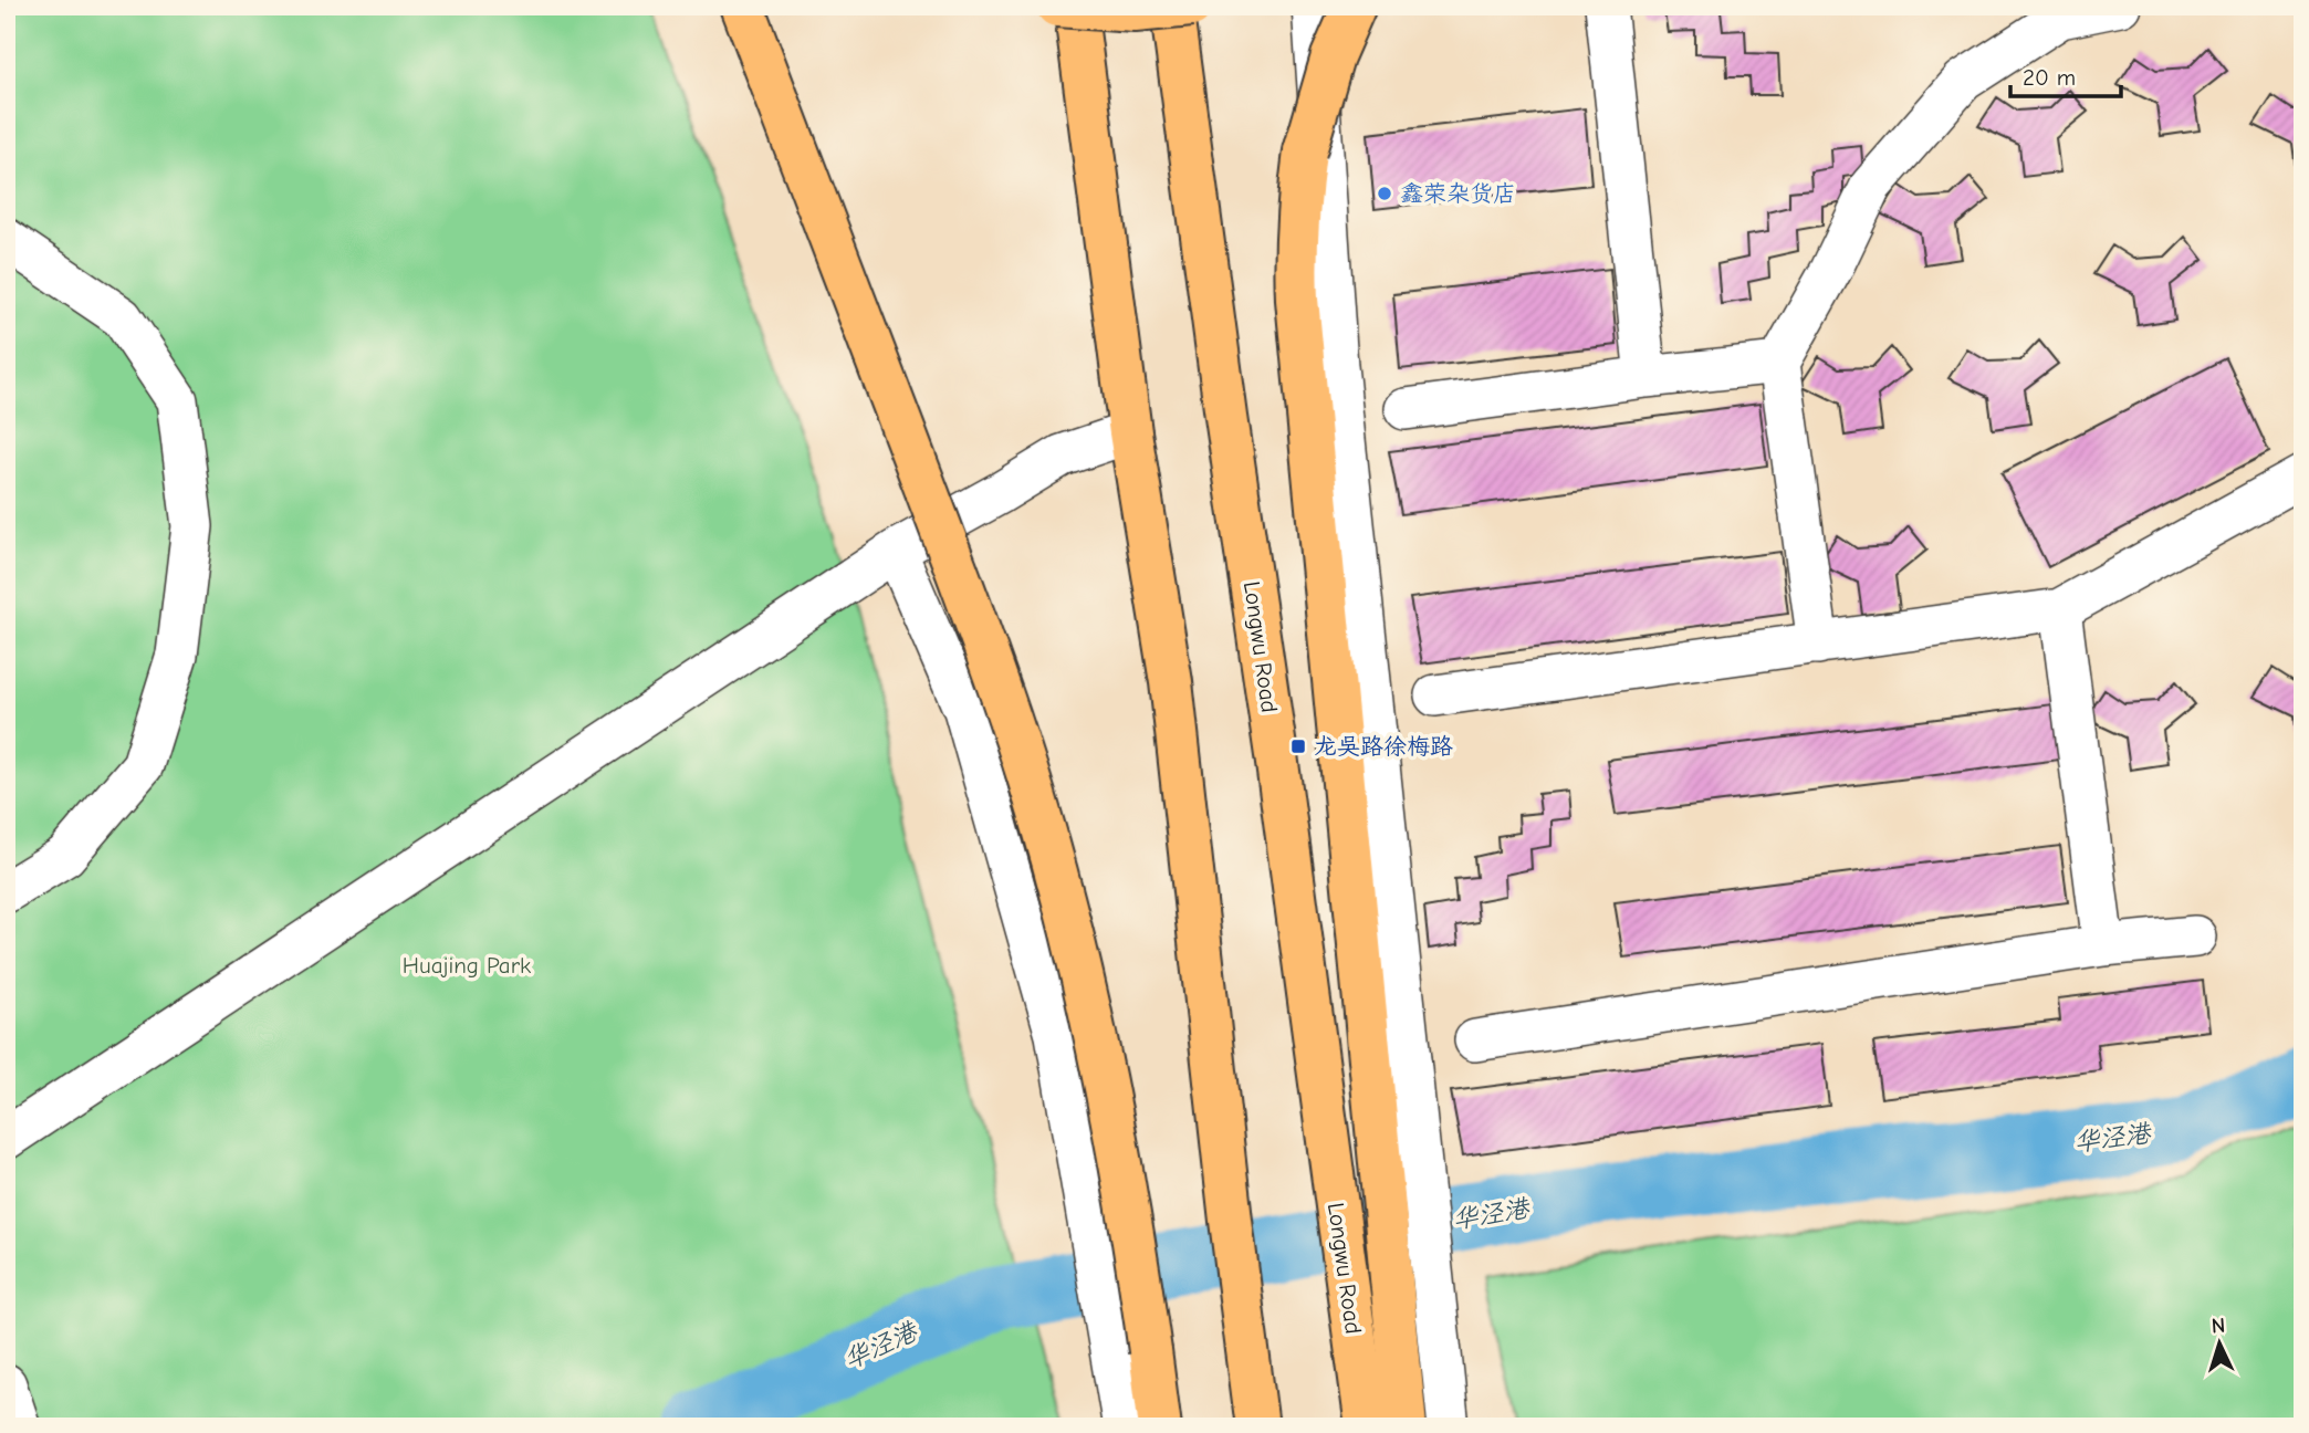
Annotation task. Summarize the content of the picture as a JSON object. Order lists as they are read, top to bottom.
{
  "streets": {
    "main road": ["Longwu Road"]
  },
  "water": ["华泾港"],
  "parks": ["Huajing Park"],
  "places": {
    "other": ["鑫荣杂货店"],
    "transit": ["龙吴路徐梅路"]
  },
  "scale_bar": "20 m",
  "north": "top"
}
